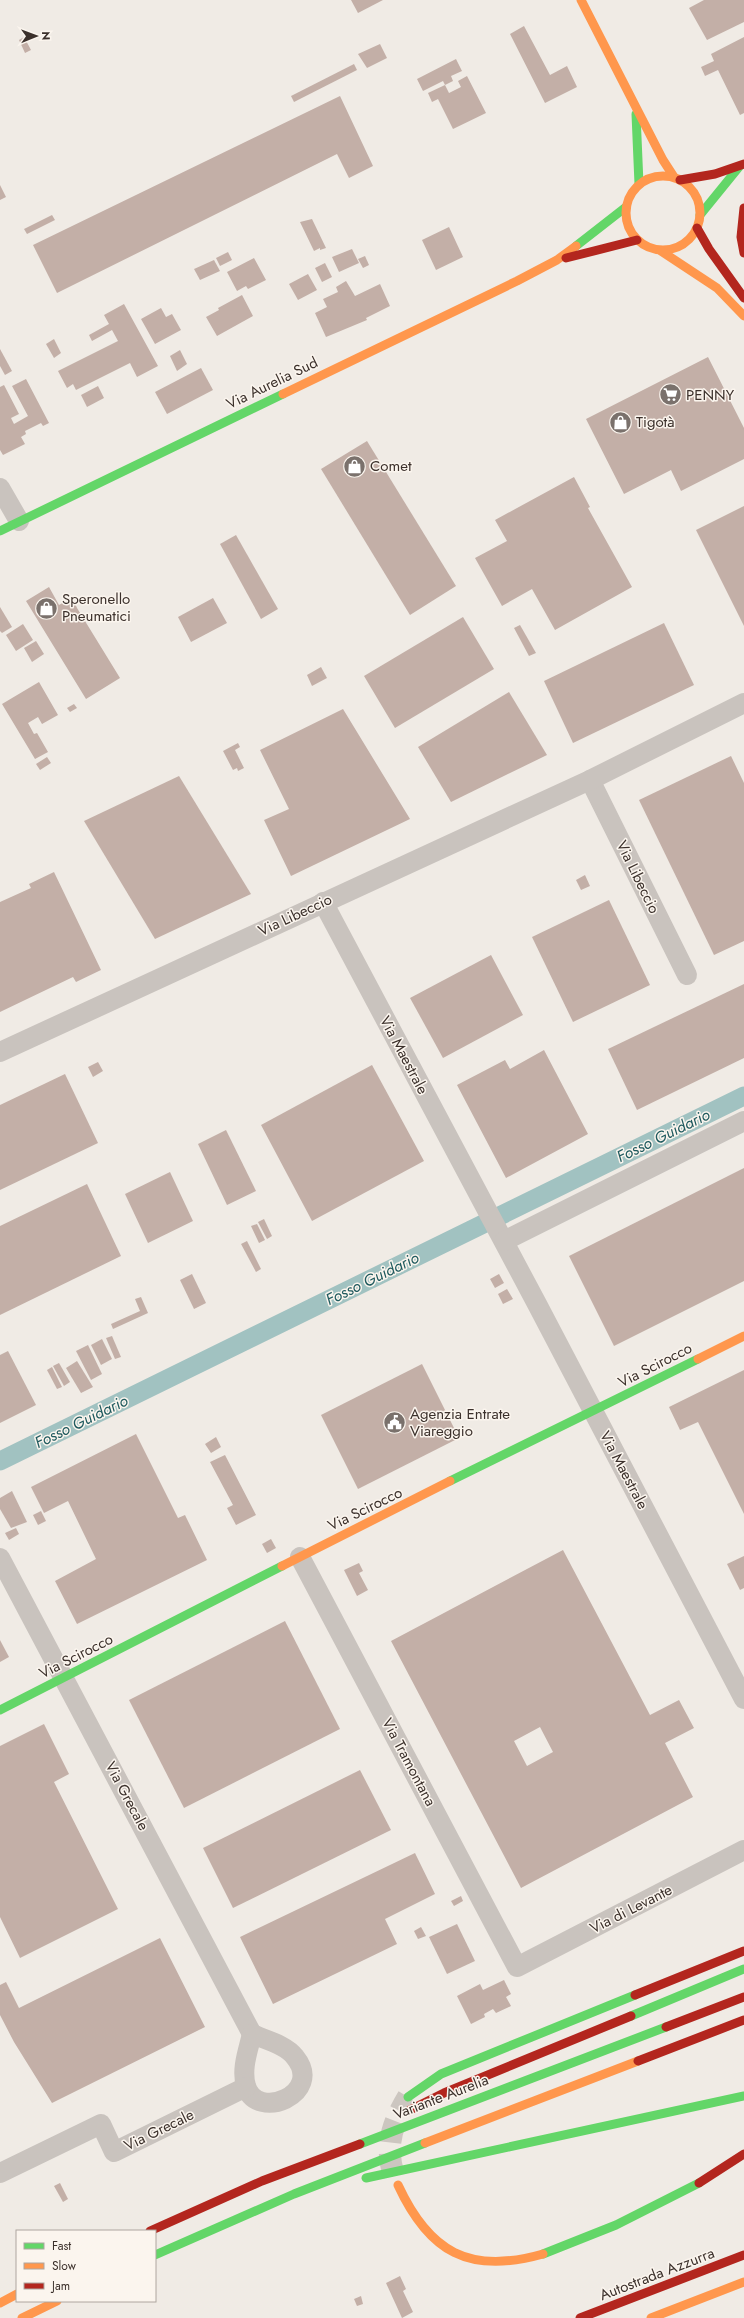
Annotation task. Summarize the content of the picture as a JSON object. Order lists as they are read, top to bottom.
{
  "streets": {
    "main road": [
      "Via Aurelia Sud",
      "Via Scirocco",
      "Variante Aurelia",
      "Autostrada Azzurra"
    ],
    "street": [
      "Via Libeccio",
      "Via Maestrale",
      "Via Tramontana",
      "Via Grecale",
      "Via di Levante"
    ]
  },
  "crossings": [
    ["Via Libeccio", "Via Maestrale"],
    ["Via Maestrale", "Via Scirocco"],
    ["Via Scirocco", "Via Tramontana"],
    ["Via Scirocco", "Via Grecale"],
    ["Via Tramontana", "Via di Levante"]
  ],
  "water": ["Fosso Guidario"],
  "places": {
    "supermarket": ["PENNY"],
    "shop": ["Tigotà", "Comet", "Speronello Pneumatici"],
    "public building": ["Agenzia Entrate Viareggio"]
  },
  "legend": ["Fast", "Slow", "Jam"],
  "north": "right"
}
